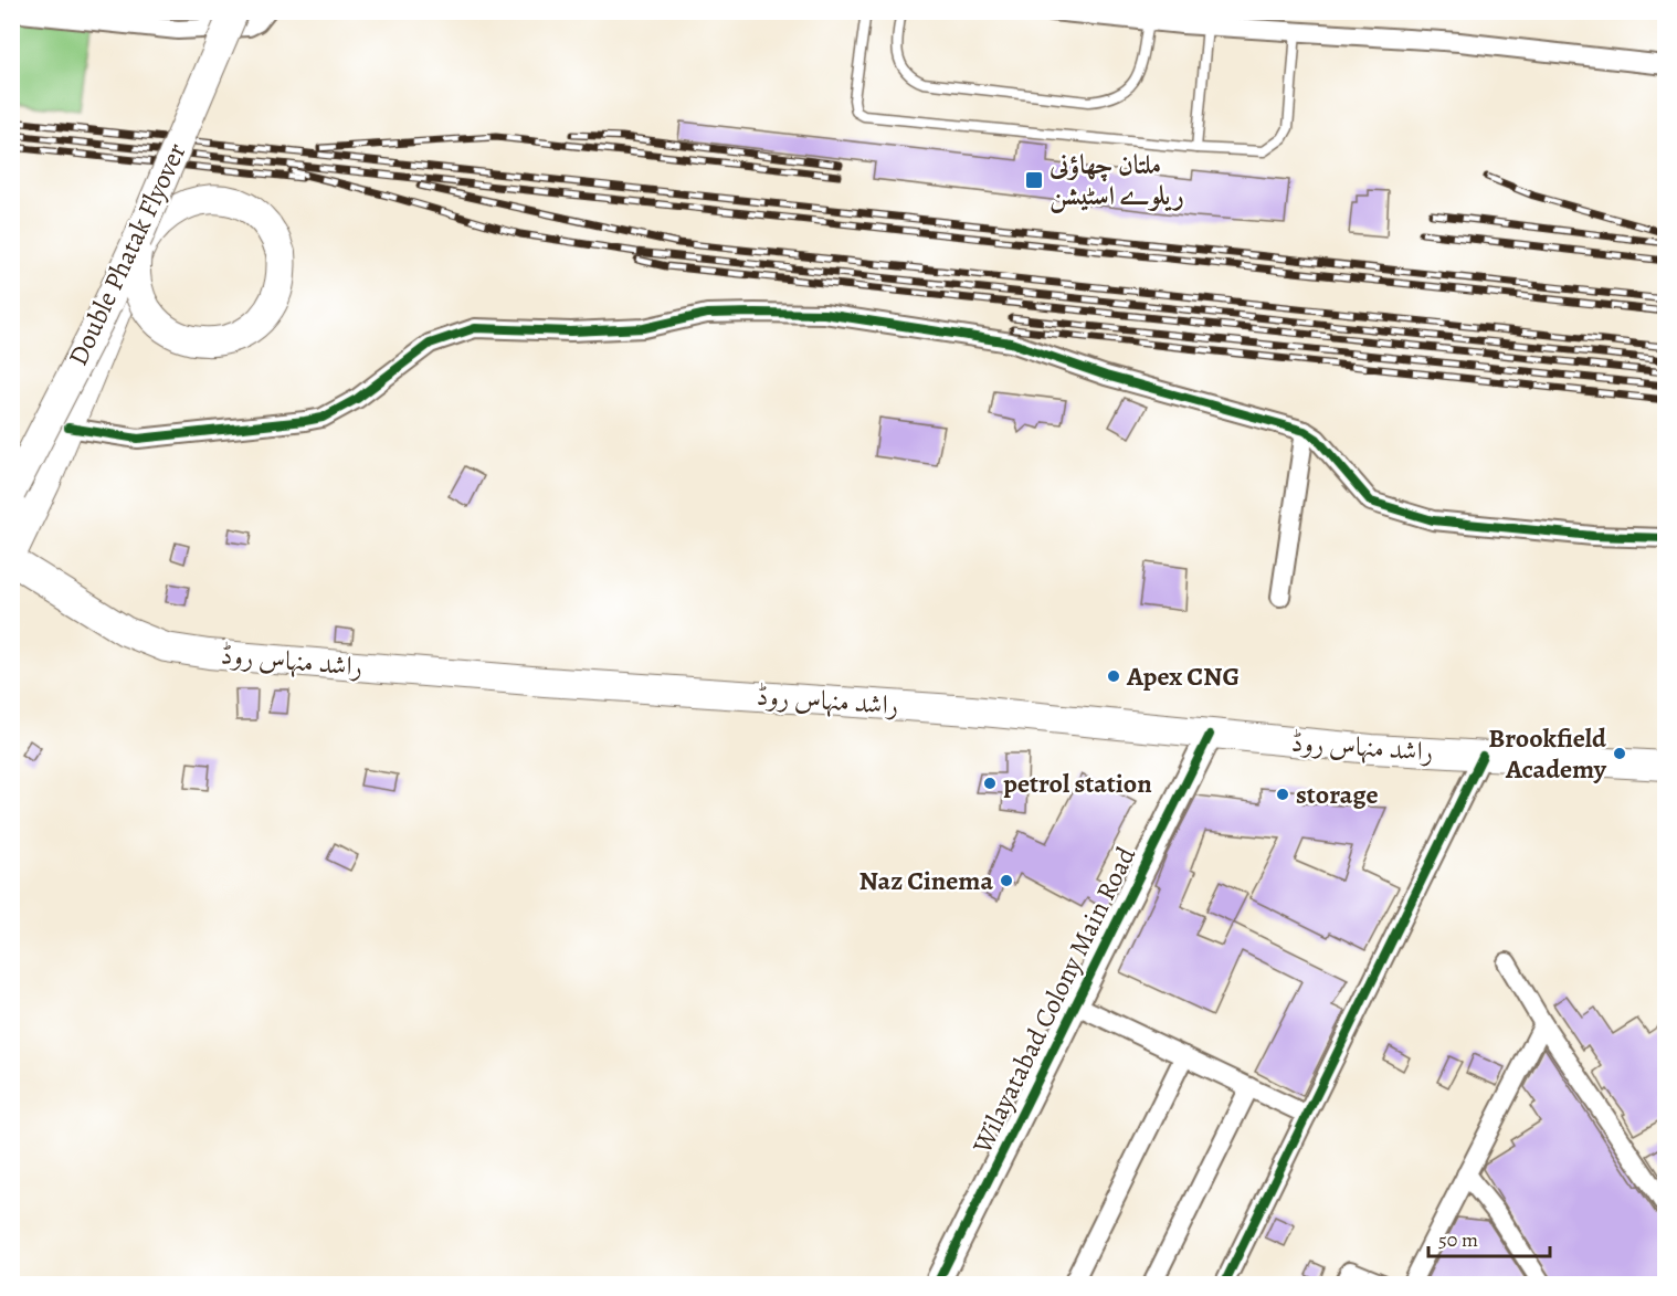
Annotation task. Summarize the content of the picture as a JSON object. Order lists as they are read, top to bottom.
{
  "streets": {
    "main road": ["Double Phatak Flyover", "راشد منہاس روڈ"],
    "street": ["Wilayatabad Colony Main Road"]
  },
  "crossings": [
    ["راشد منہاس روڈ", "Wilayatabad Colony Main Road"]
  ],
  "places": {
    "transit": ["ملتان چھاؤنی ریلوے اسٹیشن"],
    "other": [
      "Apex CNG",
      "Brookfield Academy",
      "petrol station",
      "storage",
      "Naz Cinema"
    ]
  },
  "scale_bar": "50 m"
}
